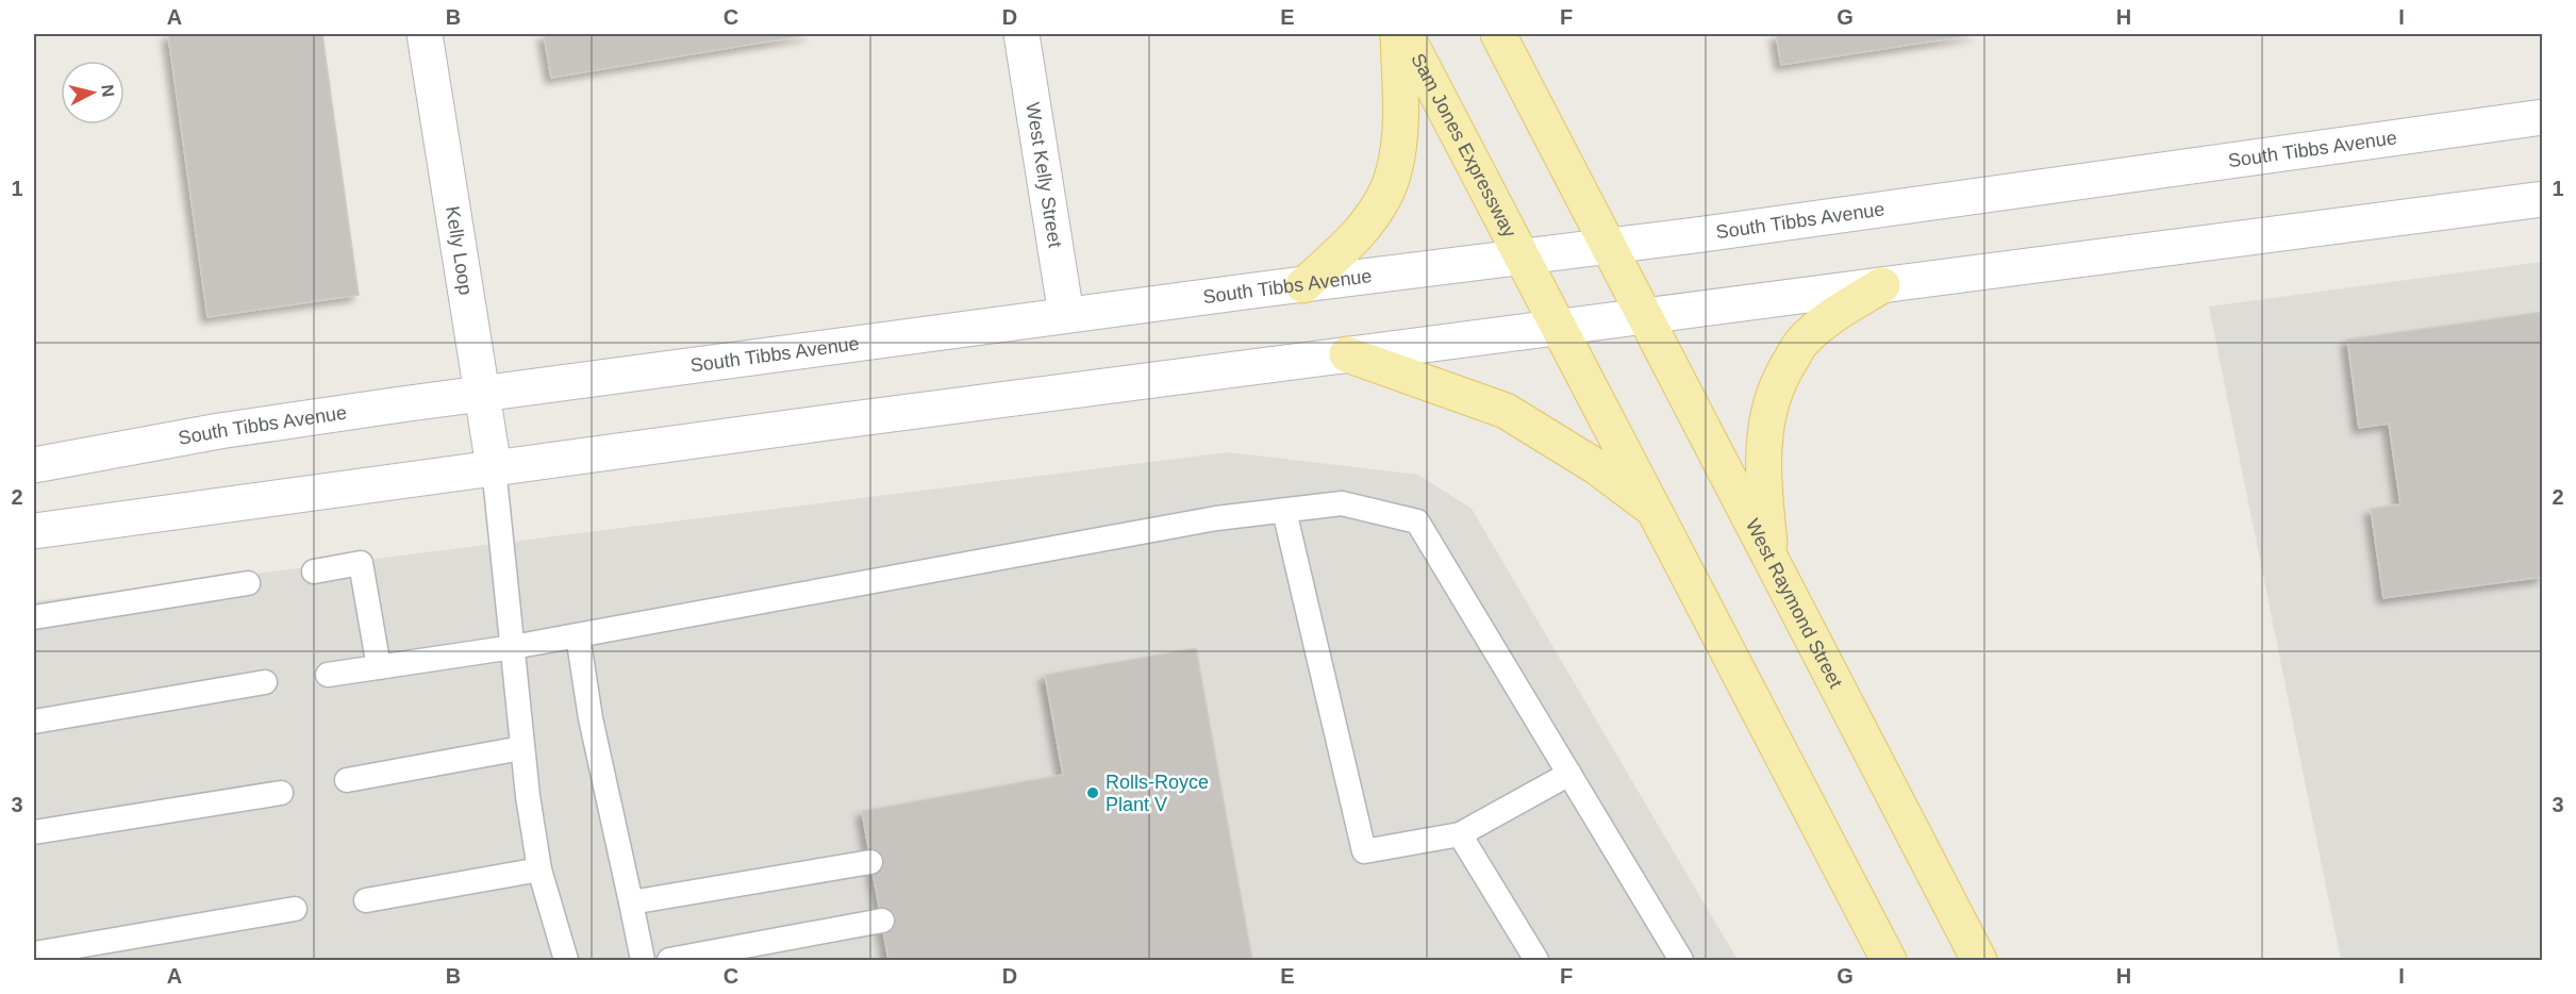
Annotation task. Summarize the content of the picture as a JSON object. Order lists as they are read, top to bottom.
{
  "streets": {
    "main road": [
      "Sam Jones Expressway",
      "South Tibbs Avenue",
      "West Kelly Street",
      "Kelly Loop",
      "West Raymond Street"
    ]
  },
  "crossings": [
    ["Sam Jones Expressway", "South Tibbs Avenue"],
    ["South Tibbs Avenue", "West Kelly Street"],
    ["South Tibbs Avenue", "Kelly Loop"],
    ["South Tibbs Avenue", "West Raymond Street"]
  ],
  "places": ["Rolls-Royce Plant V"],
  "north": "right",
  "grid": {
    "columns": [
      "A",
      "B",
      "C",
      "D",
      "E",
      "F",
      "G",
      "H",
      "I"
    ],
    "rows": ["1", "2", "3"]
  }
}
